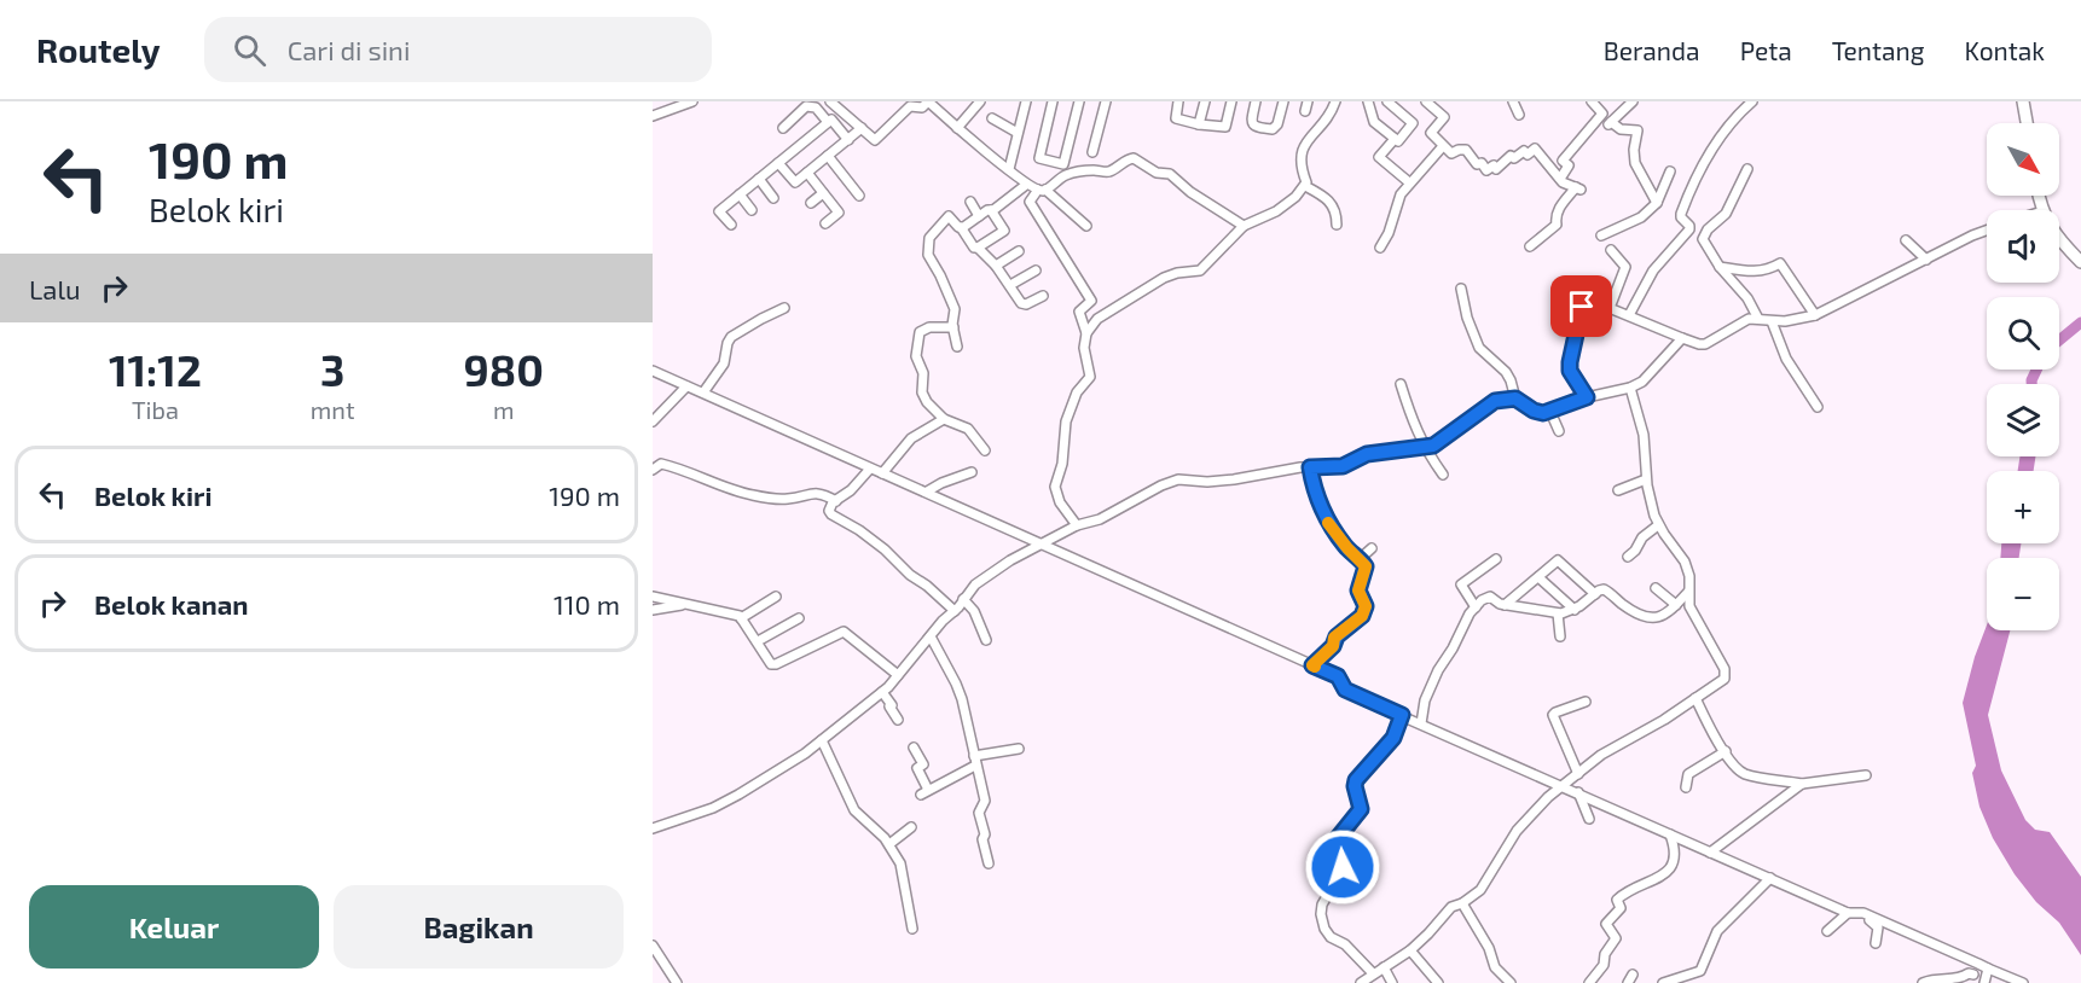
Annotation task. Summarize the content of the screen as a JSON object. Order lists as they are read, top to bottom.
{
  "north": "bottom right",
  "page": {
    "header": "Routely",
    "search": "Cari di sini",
    "nav": [
      "Beranda",
      "Peta",
      "Tentang",
      "Kontak"
    ],
    "turn": ["190 m", "Belok kiri"],
    "map_buttons": ["+", "−"],
    "then": "Lalu",
    "eta": [
      "11:12",
      "Tiba",
      "3",
      "mnt",
      "980",
      "m"
    ],
    "list": [
      {
        "name": "Belok kiri",
        "value": "190 m"
      },
      {
        "name": "Belok kanan",
        "value": "110 m"
      }
    ],
    "buttons": ["Keluar", "Bagikan"]
  }
}
